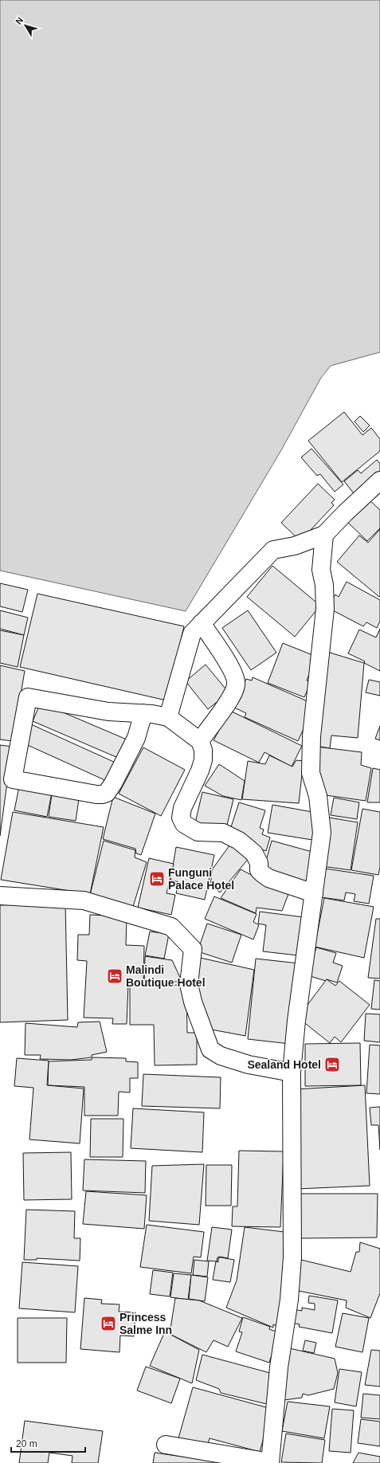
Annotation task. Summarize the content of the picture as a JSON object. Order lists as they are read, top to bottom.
{
  "places": {
    "hotel": [
      "Funguni Palace Hotel",
      "Malindi Boutique Hotel",
      "Sealand Hotel",
      "Princess Salme Inn"
    ]
  },
  "scale_bar": "20 m",
  "north": "top left"
}
